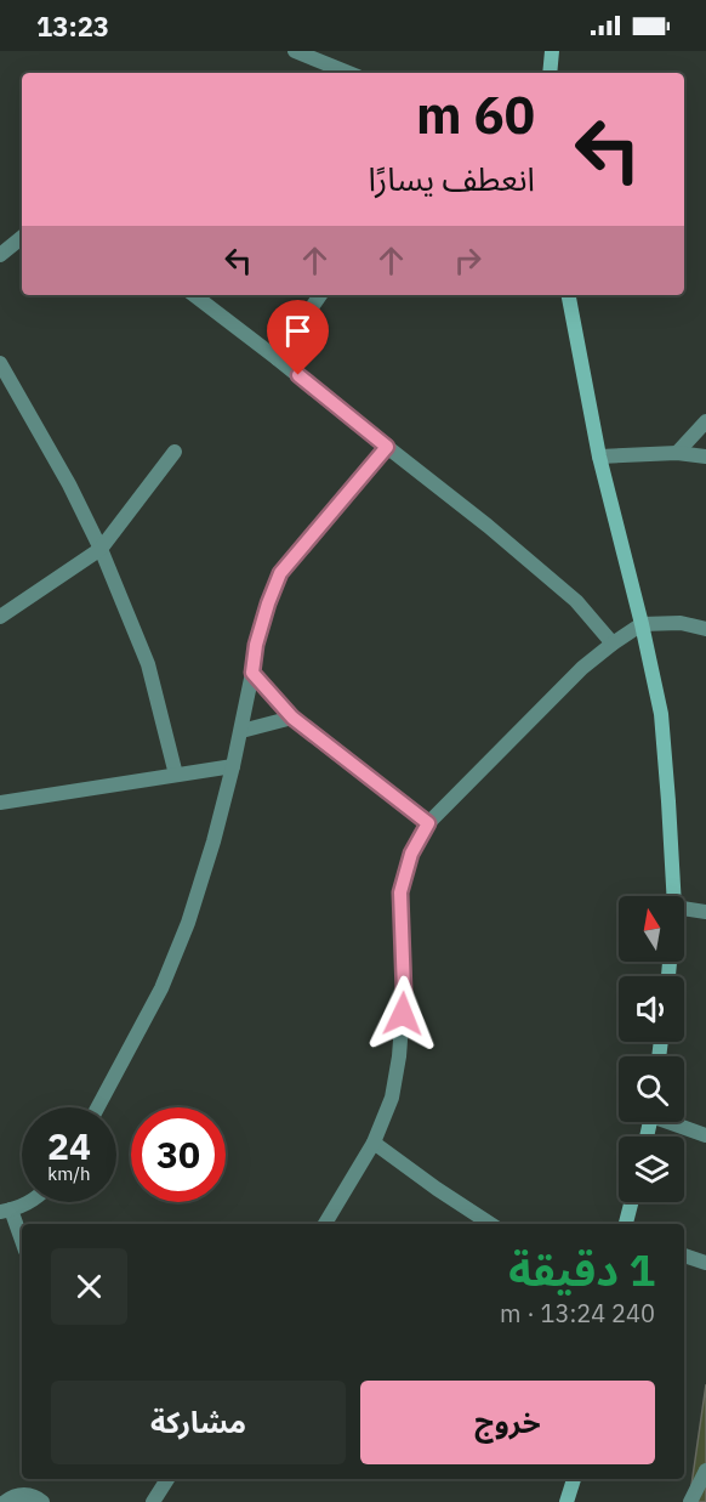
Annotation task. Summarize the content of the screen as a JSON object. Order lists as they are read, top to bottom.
{
  "north": "top",
  "page": {
    "status": "13:23",
    "turn": ["60 m", "انعطف يسارًا"],
    "speed": "24 km/h",
    "limit": "30",
    "heading": ["1 دقيقة", "240 m · 13:24"],
    "buttons": ["خروج", "مشاركة"]
  }
}
